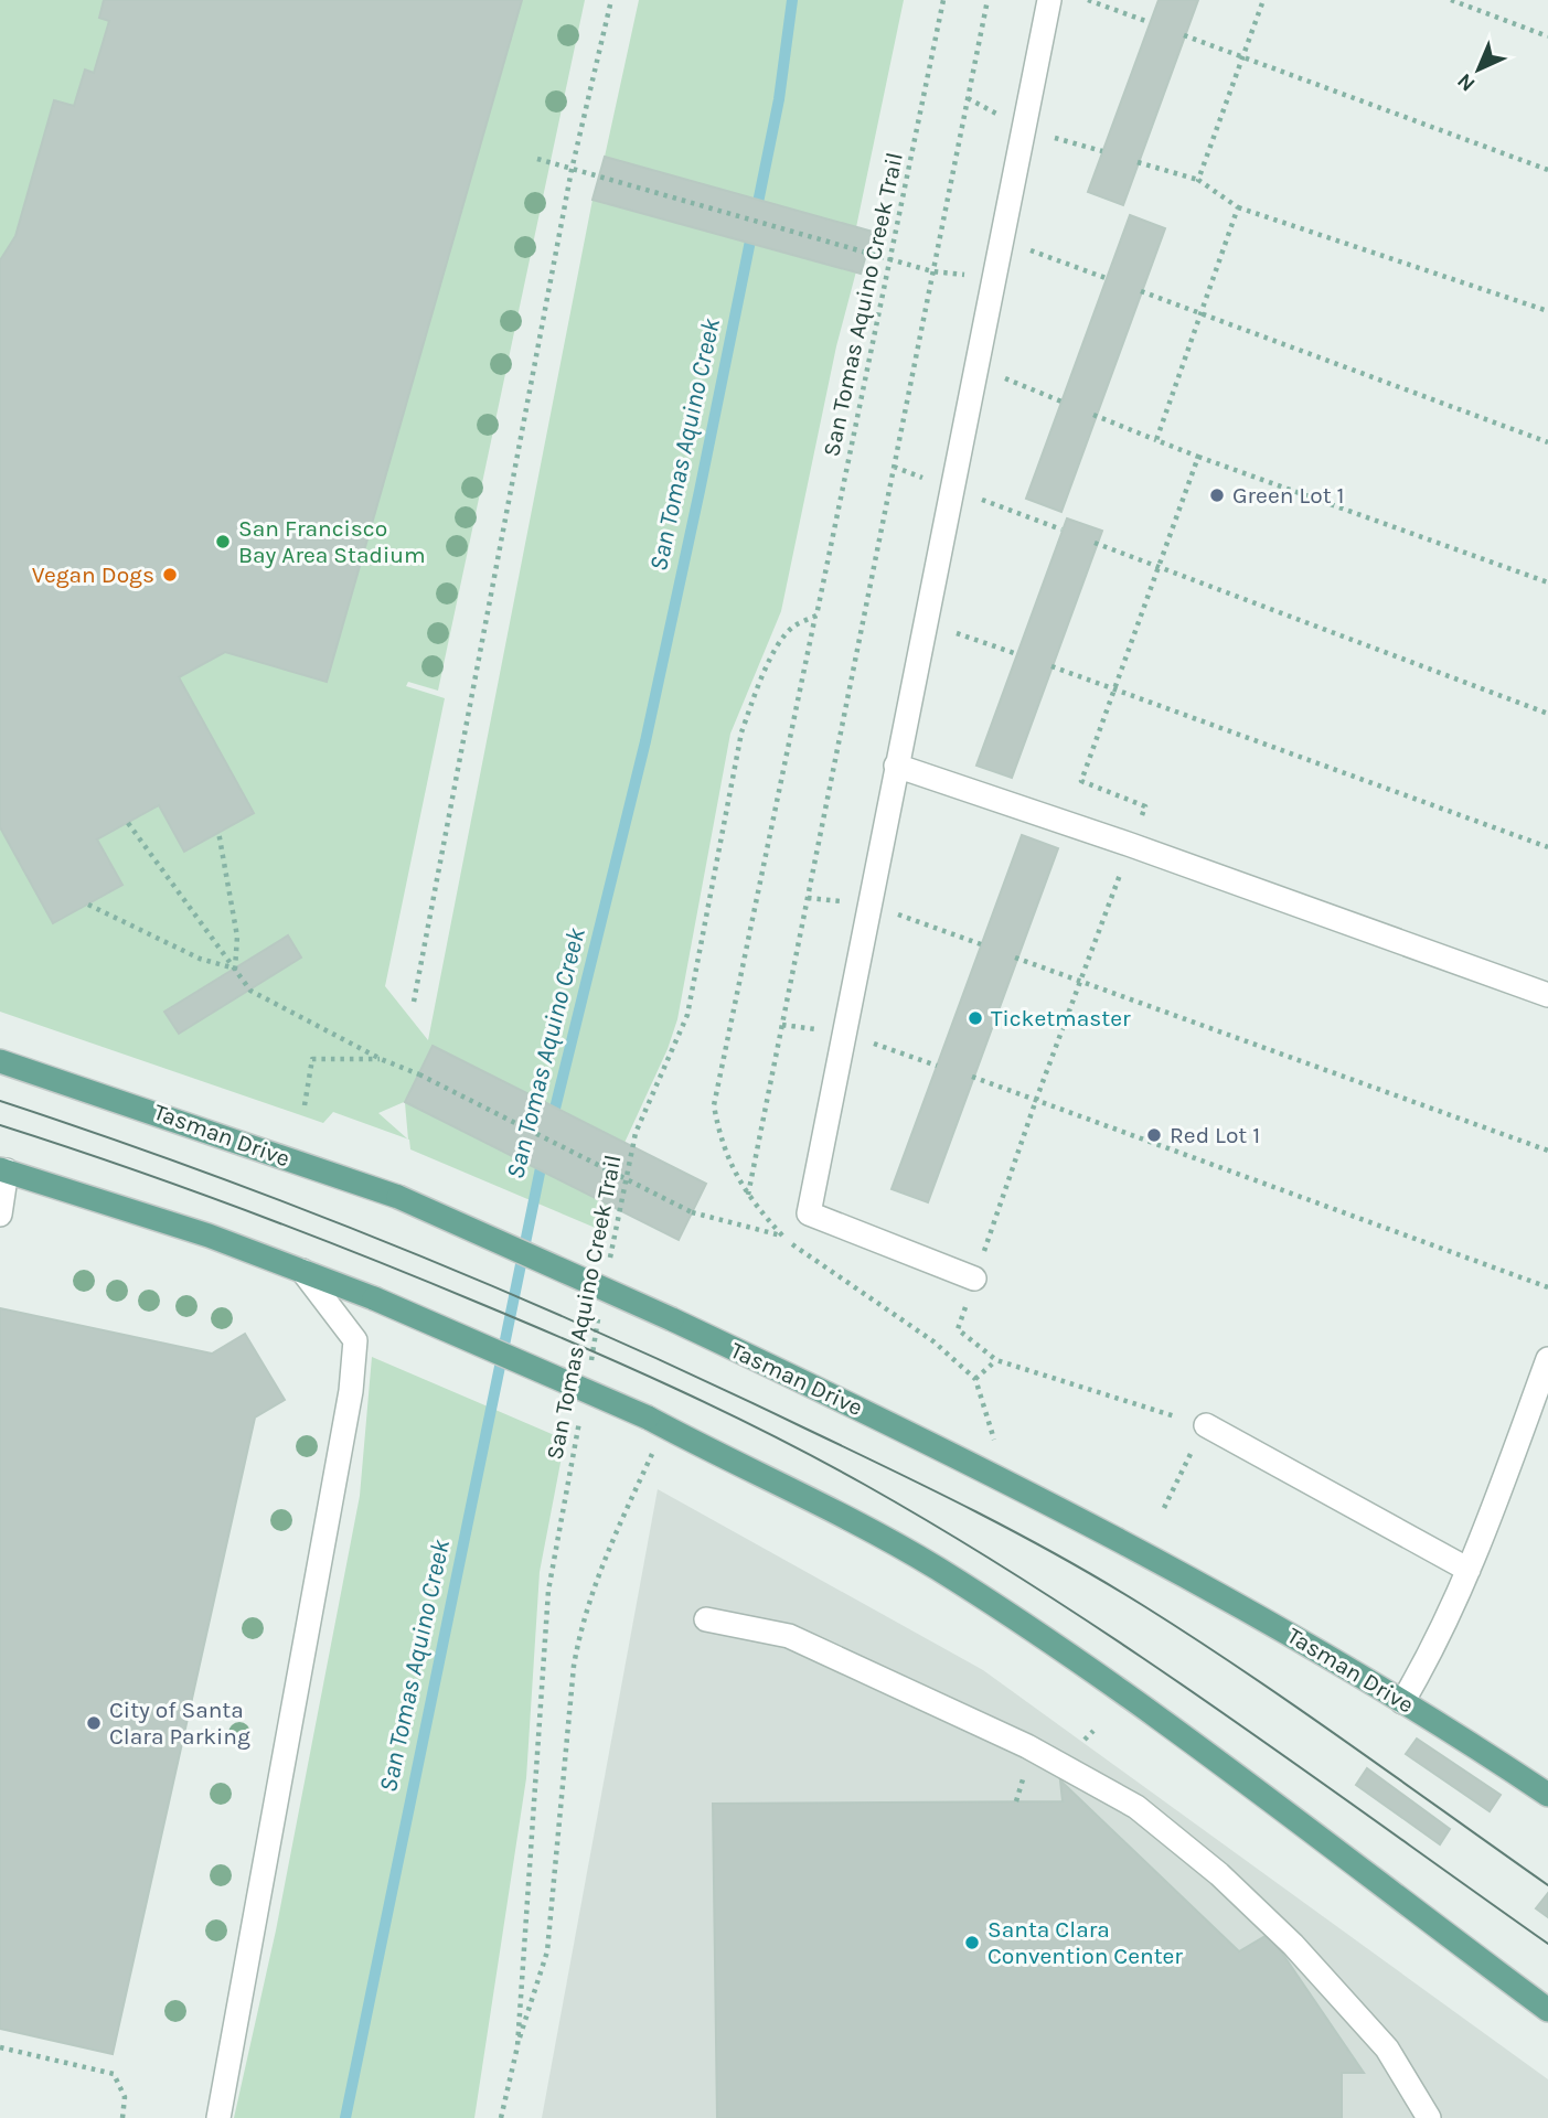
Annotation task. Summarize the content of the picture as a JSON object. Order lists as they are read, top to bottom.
{
  "streets": {
    "main road": ["Tasman Drive"],
    "path": ["San Tomas Aquino Creek Trail"]
  },
  "water": ["San Tomas Aquino Creek"],
  "places": [
    "Green Lot 1",
    "San Francisco Bay Area Stadium",
    "Vegan Dogs",
    "Ticketmaster",
    "Red Lot 1",
    "City of Santa Clara Parking",
    "Santa Clara Convention Center"
  ],
  "north": "bottom left"
}
